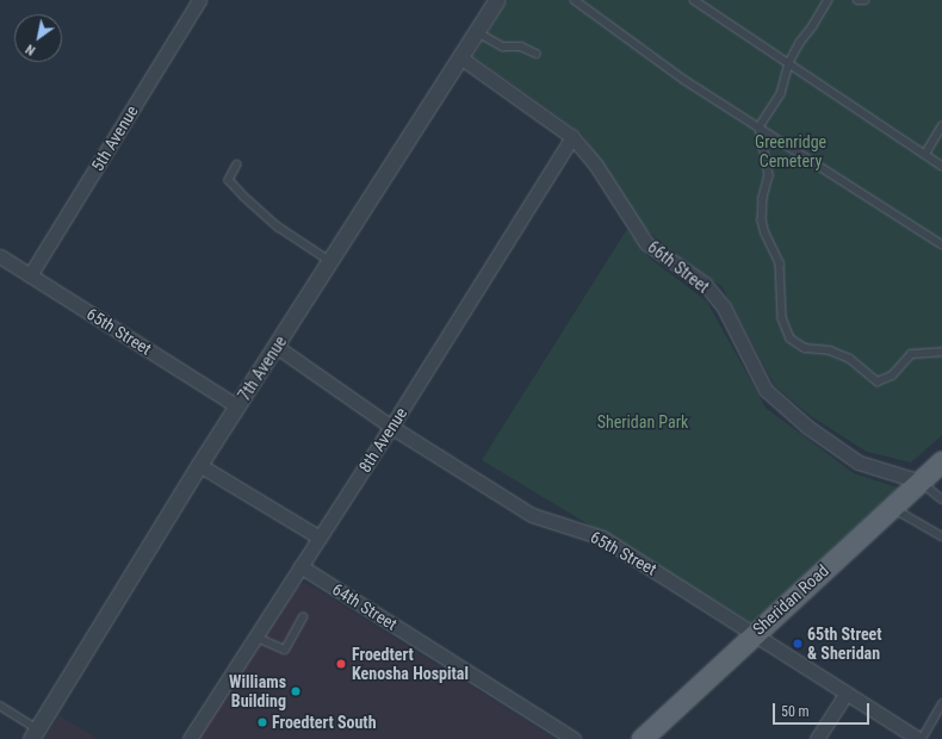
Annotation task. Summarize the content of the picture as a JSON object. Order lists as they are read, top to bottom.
{
  "streets": {
    "main road": ["Sheridan Road"],
    "street": [
      "5th Avenue",
      "66th Street",
      "65th Street",
      "7th Avenue",
      "8th Avenue",
      "64th Street"
    ]
  },
  "crossings": [
    ["5th Avenue", "65th Street"],
    ["66th Street", "7th Avenue"],
    ["66th Street", "8th Avenue"],
    ["66th Street", "Sheridan Road"],
    ["65th Street", "7th Avenue"],
    ["65th Street", "8th Avenue"],
    ["65th Street", "Sheridan Road"],
    ["8th Avenue", "64th Street"]
  ],
  "parks": ["Greenridge Cemetery", "Sheridan Park"],
  "places": [
    "65th Street & Sheridan",
    "Froedtert Kenosha Hospital",
    "Williams Building",
    "Froedtert South"
  ],
  "scale_bar": "50 m",
  "north": "bottom left"
}
